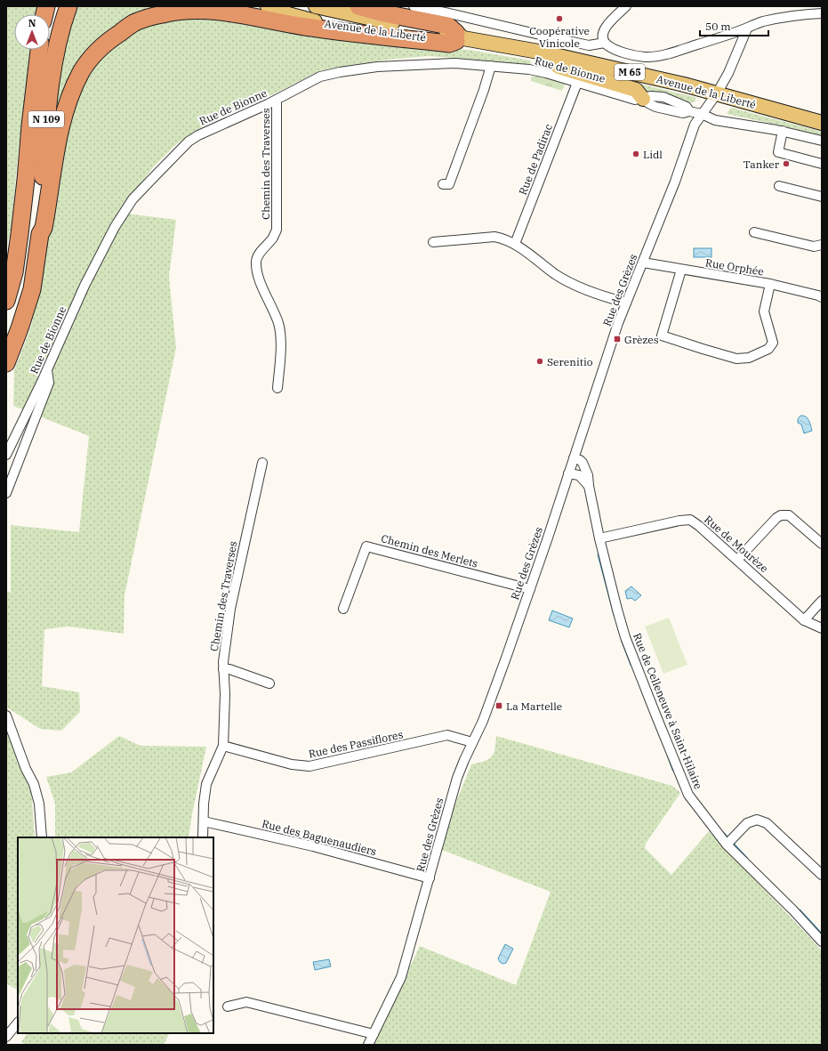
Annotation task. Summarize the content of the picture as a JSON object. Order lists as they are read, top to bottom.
{
  "streets": {
    "highway": ["N 109"],
    "main road": ["Avenue de la Liberté", "M 65"],
    "street": [
      "Rue de Bionne",
      "Rue de Padirac",
      "Chemin des Traverses",
      "Rue Orphée",
      "Rue des Grèzes",
      "Rue de Mourèze",
      "Chemin des Merlets",
      "Rue de Celleneuve à Saint-Hilaire",
      "Rue des Passiflores",
      "Rue des Baguenaudiers"
    ]
  },
  "crossings": [
    ["Avenue de la Liberté", "M 65"],
    ["Avenue de la Liberté", "N 109"],
    ["Avenue de la Liberté", "Rue des Grèzes"],
    ["Rue de Bionne", "M 65"],
    ["Rue de Bionne", "Rue de Padirac"],
    ["Rue de Bionne", "Chemin des Traverses"],
    ["Rue de Bionne", "Rue des Grèzes"],
    ["Chemin des Traverses", "Rue des Passiflores"],
    ["Chemin des Traverses", "Rue des Baguenaudiers"],
    ["Rue Orphée", "Rue des Grèzes"],
    ["Rue des Grèzes", "Chemin des Merlets"],
    ["Rue des Grèzes", "Rue de Celleneuve à Saint-Hilaire"],
    ["Rue des Grèzes", "Rue des Passiflores"],
    ["Rue des Grèzes", "Rue des Baguenaudiers"],
    ["Rue de Mourèze", "Rue de Celleneuve à Saint-Hilaire"]
  ],
  "places": {
    "other": [
      "Coopérative Vinicole",
      "Lidl",
      "Tanker",
      "Serenitio"
    ],
    "transit": ["Grèzes", "La Martelle"]
  },
  "scale_bar": "50 m",
  "north": "top"
}
